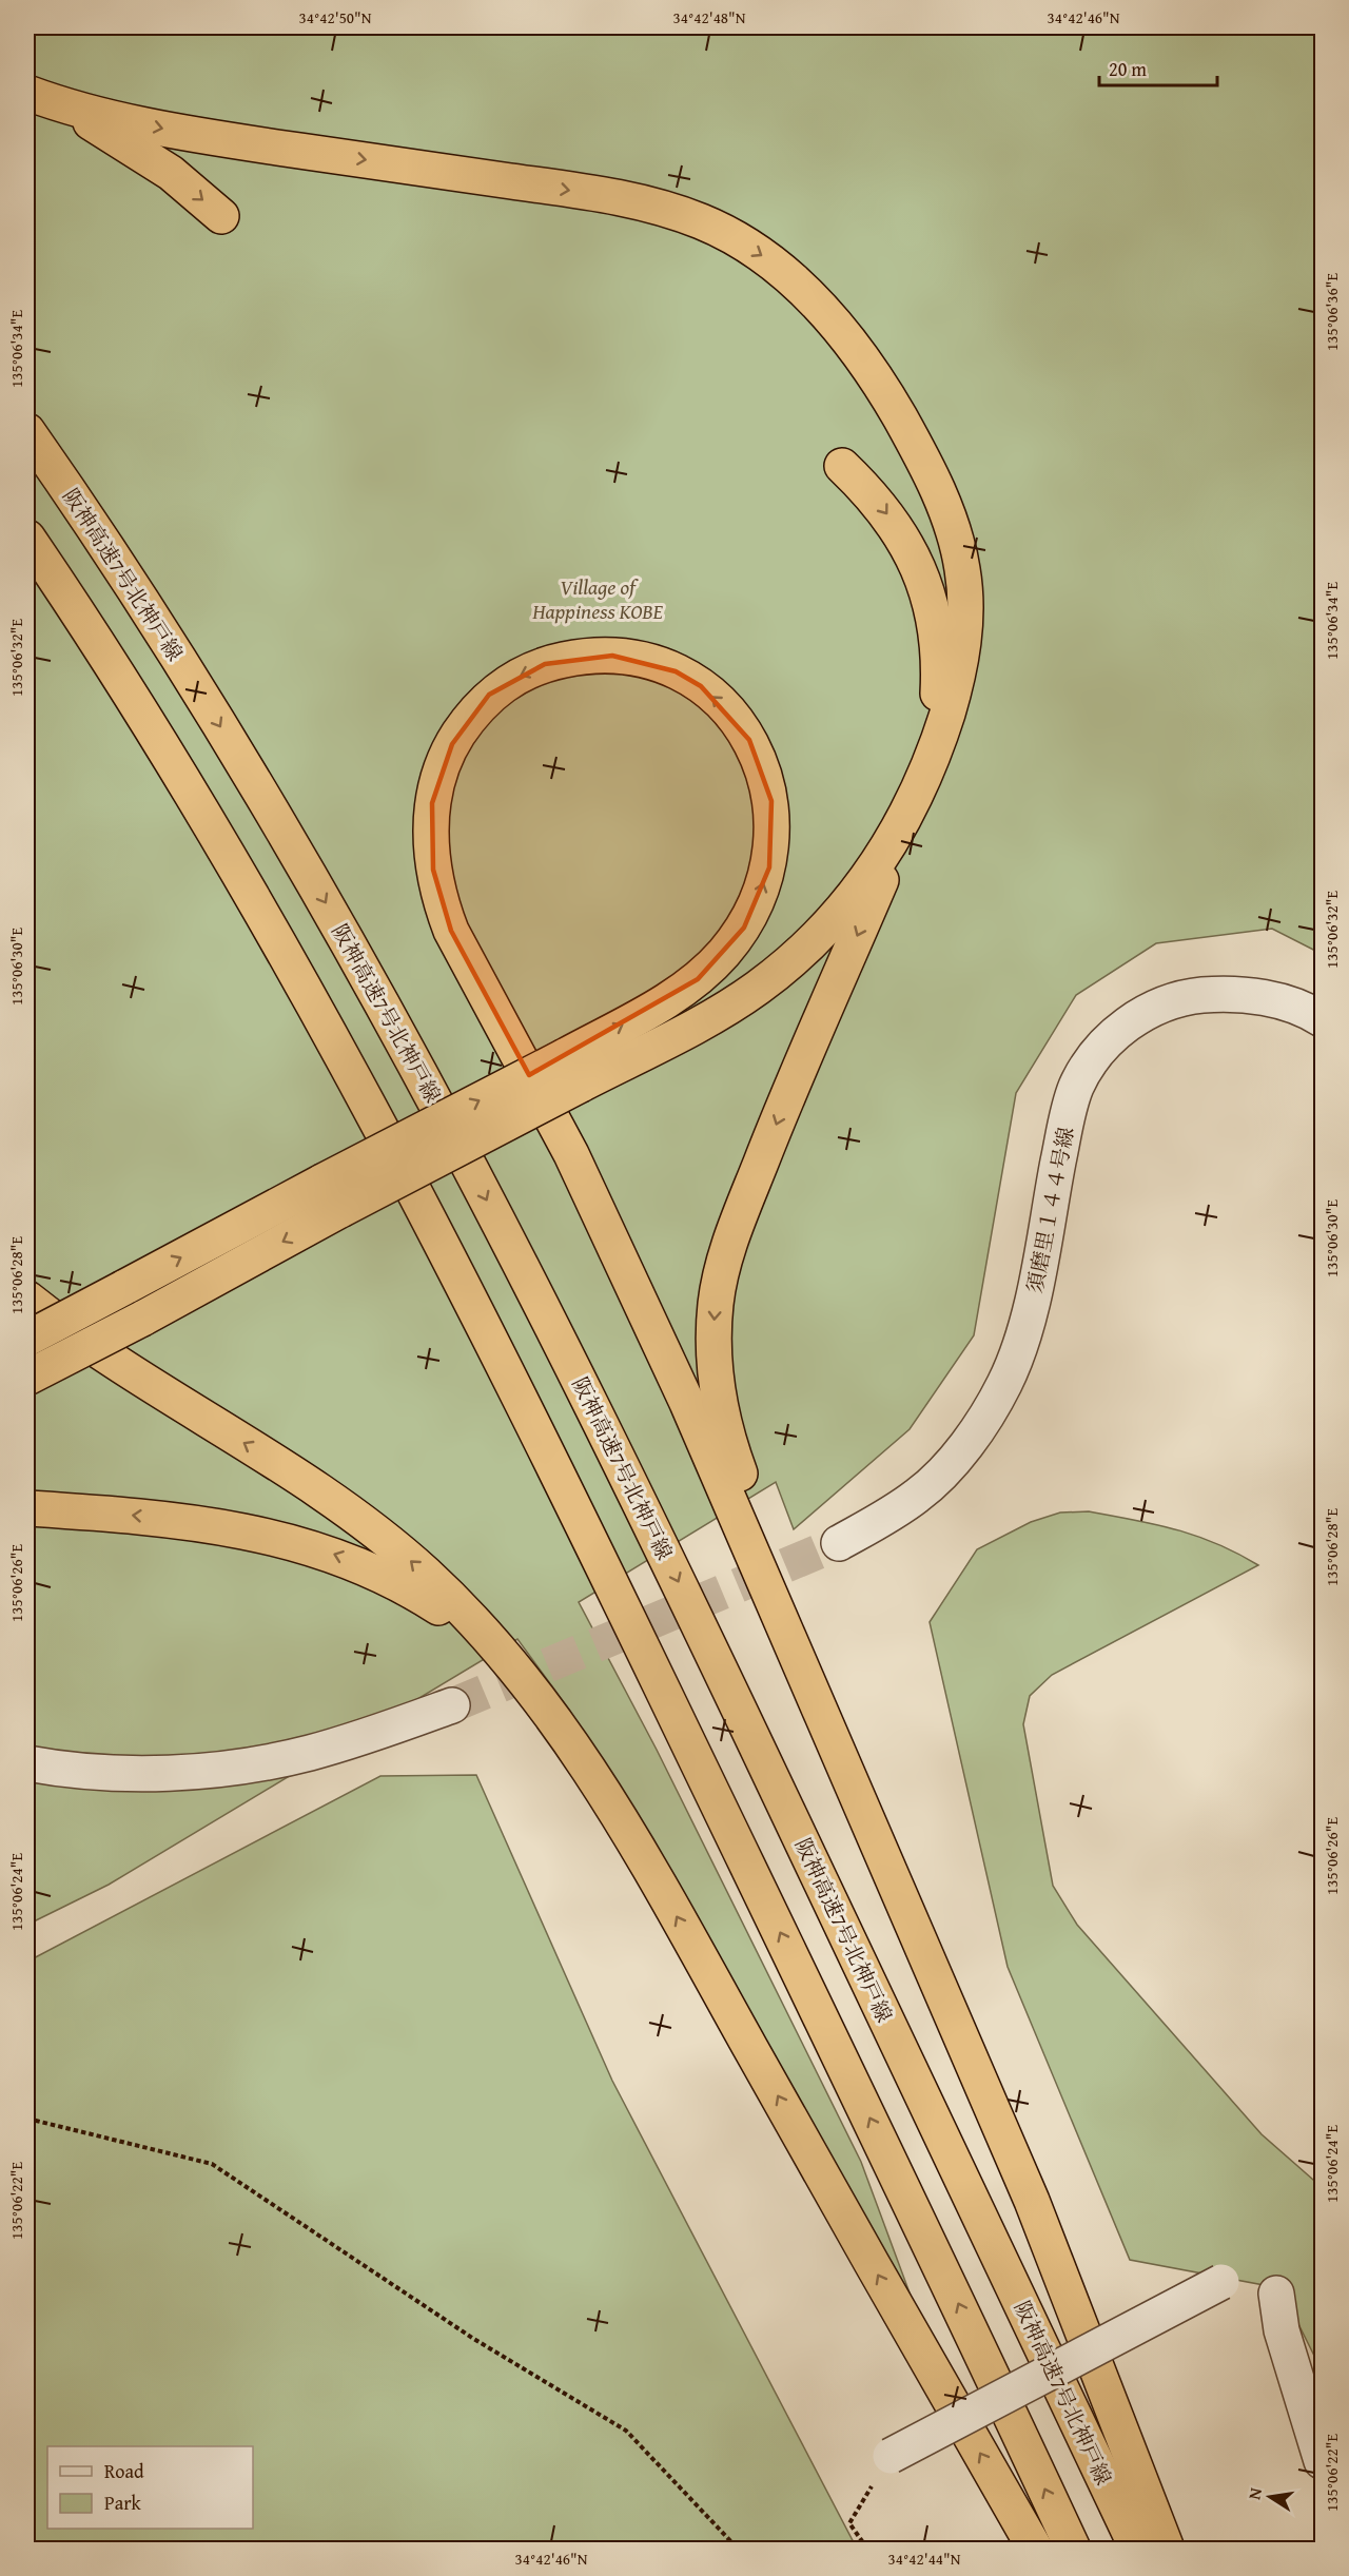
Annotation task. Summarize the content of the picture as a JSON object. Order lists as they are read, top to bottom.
{
  "streets": {
    "highway": ["阪神高速7号北神戸線"],
    "street": ["須磨里１４４号線"]
  },
  "parks": ["Village of Happiness KOBE"],
  "legend": ["Road", "Park"],
  "scale_bar": "20 m",
  "north": "left",
  "coordinates": [
    "34°42'50\"N",
    "34°42'48\"N",
    "34°42'46\"N",
    "135°06'36\"E",
    "135°06'34\"E",
    "135°06'32\"E",
    "135°06'30\"E",
    "135°06'28\"E",
    "135°06'26\"E",
    "135°06'24\"E",
    "135°06'22\"E",
    "34°42'44\"N"
  ]
}
